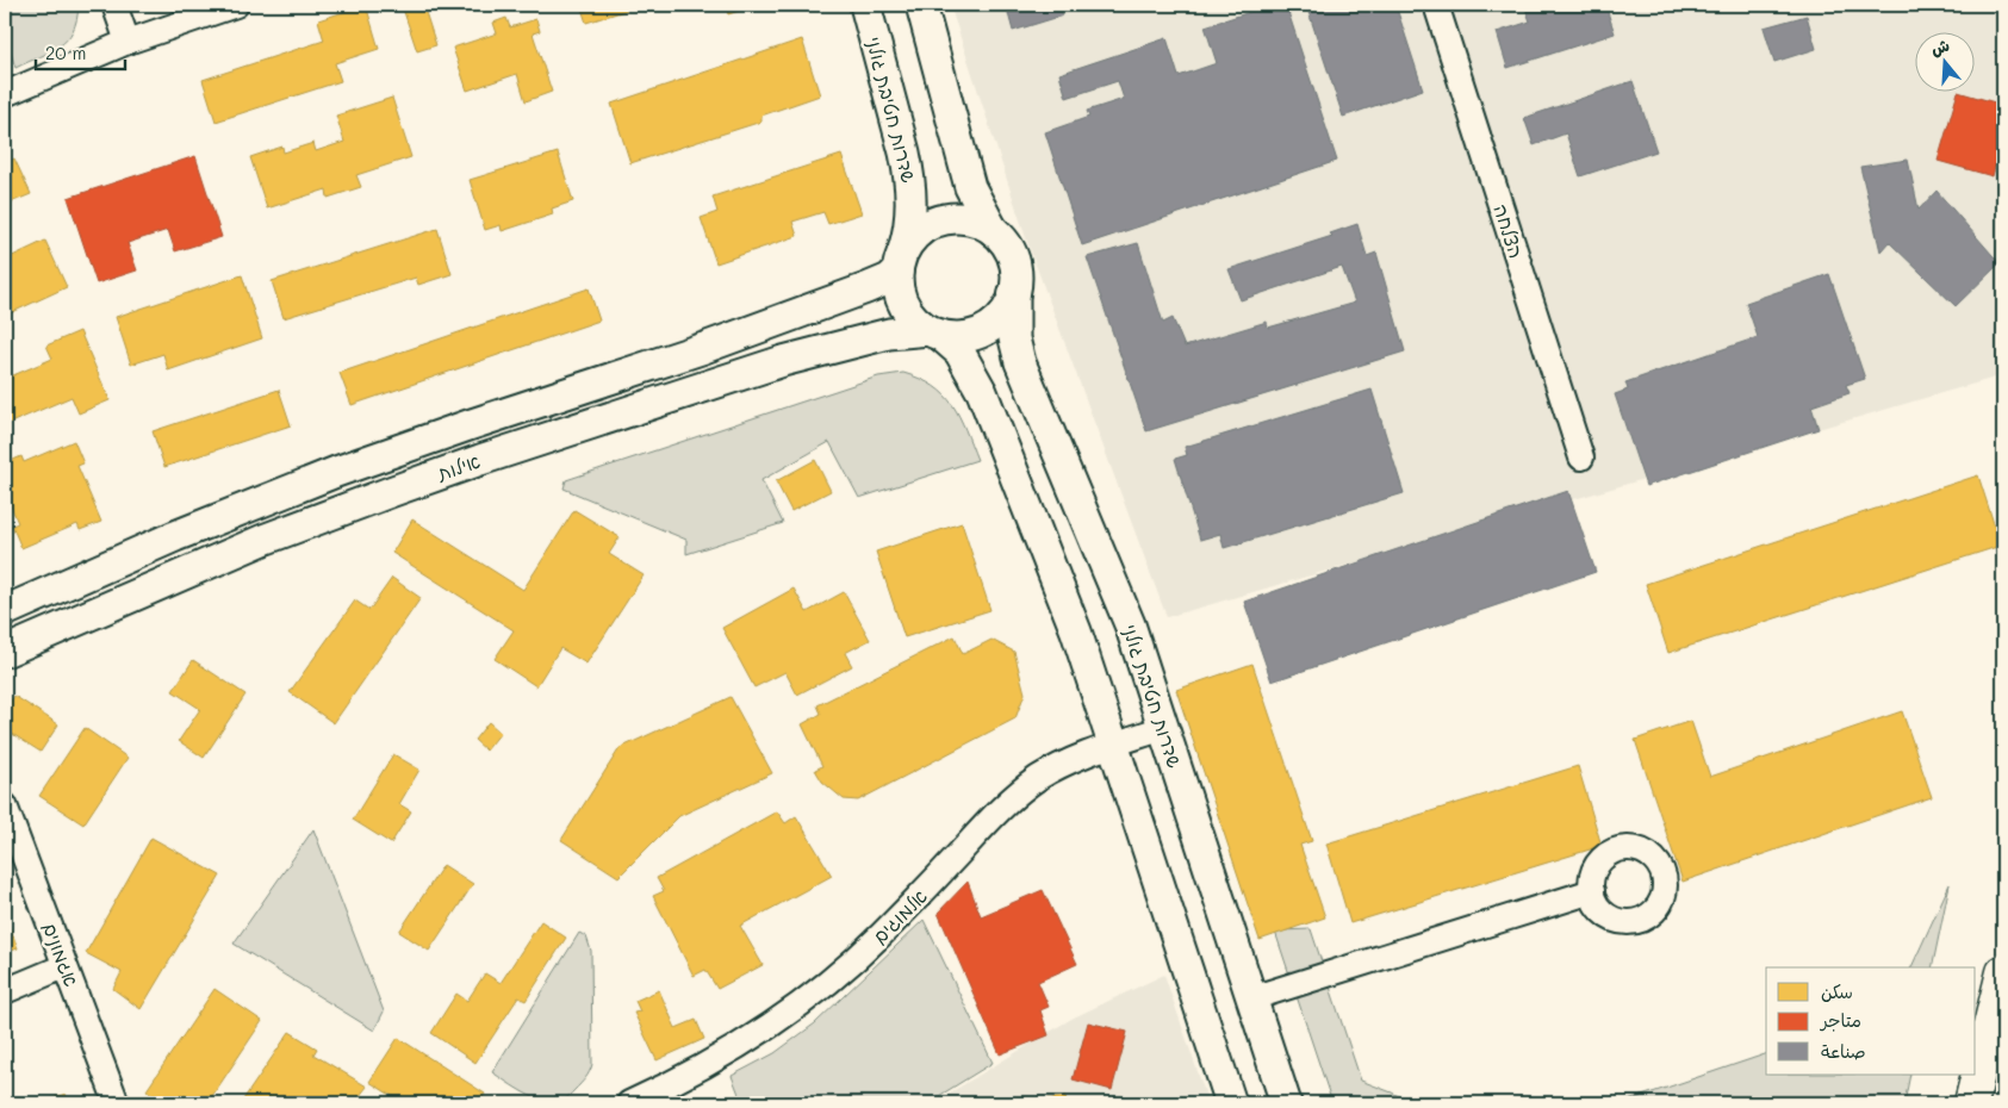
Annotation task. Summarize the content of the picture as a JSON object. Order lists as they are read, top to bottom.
{
  "streets": {
    "street": [
      "שדרות חטיבת גולני",
      "הצלחה",
      "אילות",
      "אלמוגים",
      "אגמונים"
    ]
  },
  "crossings": [
    ["שדרות חטיבת גולני", "אילות"],
    ["שדרות חטיבת גולני", "אלמוגים"]
  ],
  "legend": ["سكن", "متاجر", "صناعة"],
  "scale_bar": "20 m",
  "north": "top"
}
